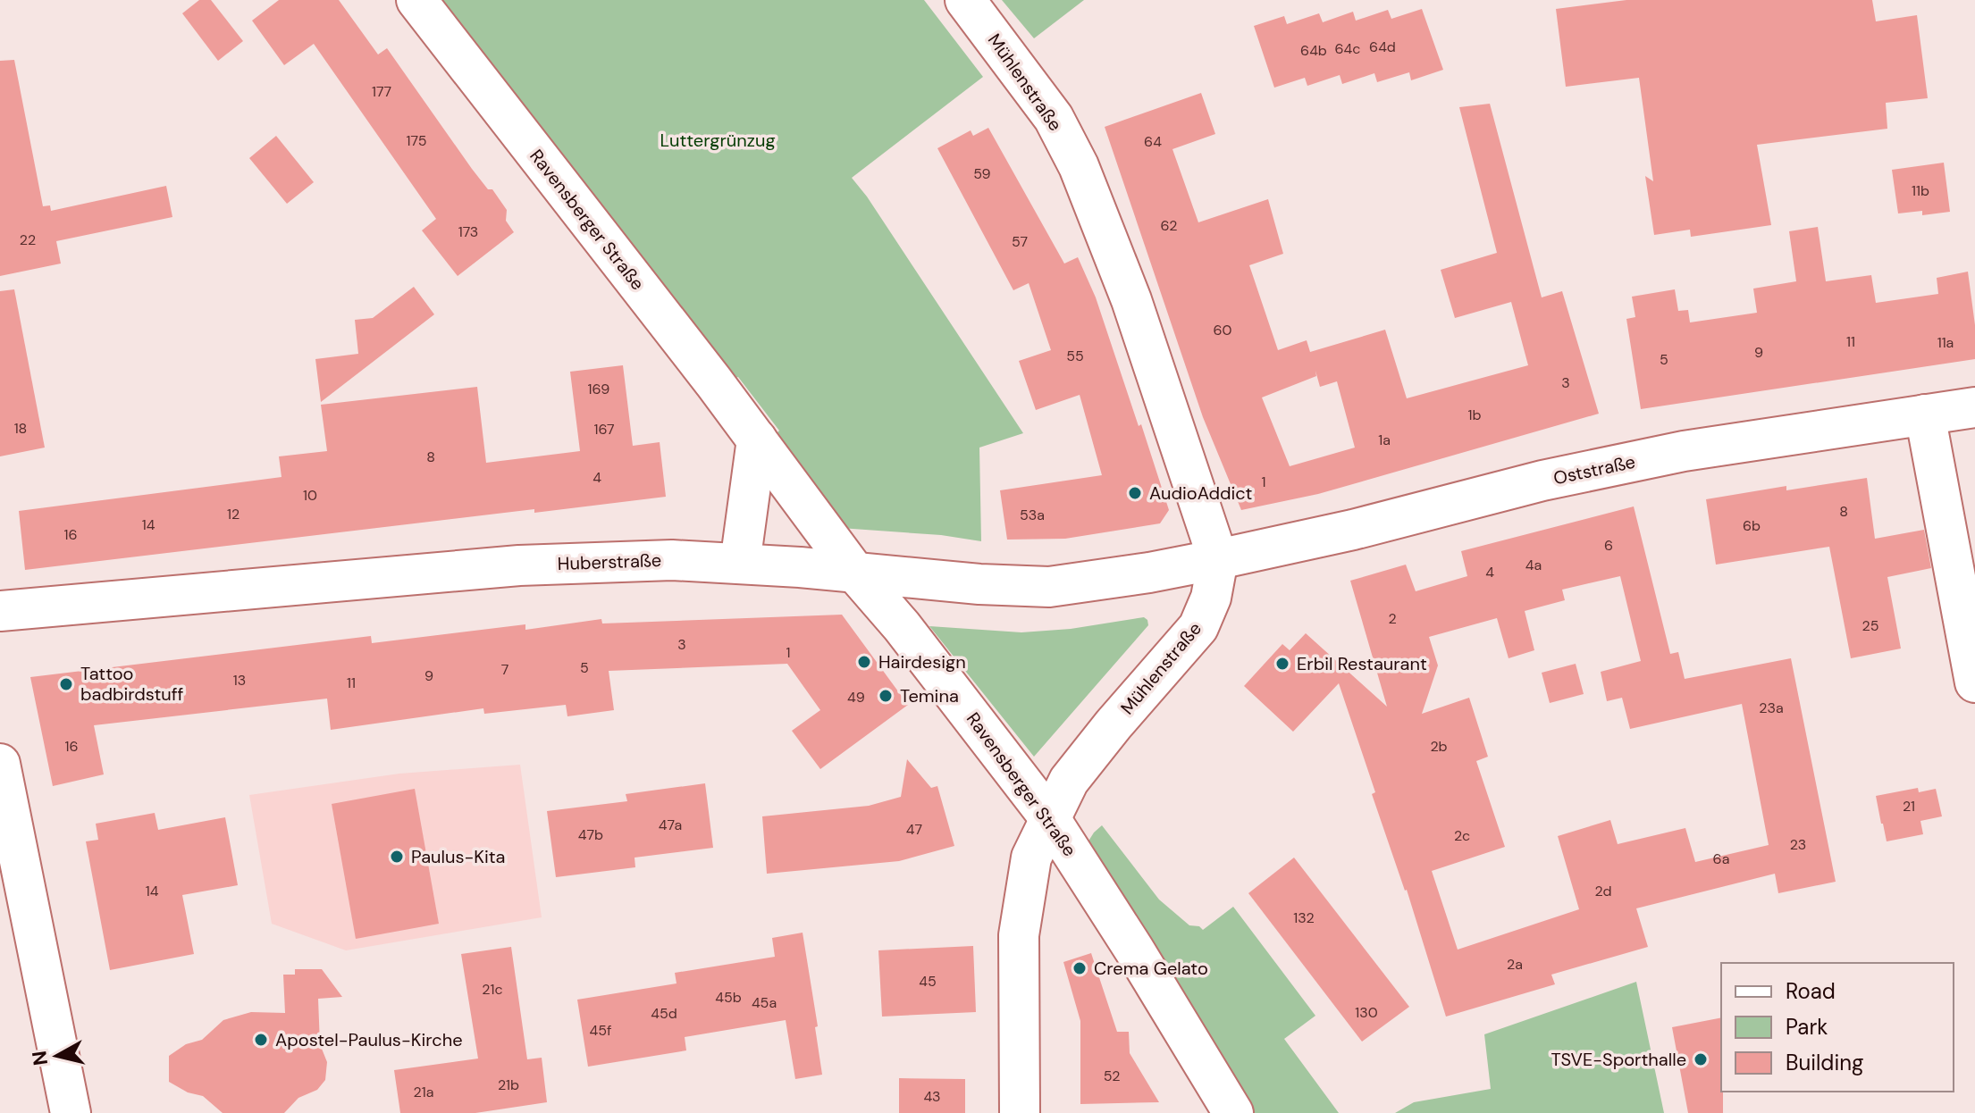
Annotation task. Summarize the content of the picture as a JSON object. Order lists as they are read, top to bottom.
{
  "streets": {
    "street": [
      "Mühlenstraße",
      "Ravensberger Straße",
      "Oststraße",
      "Huberstraße"
    ]
  },
  "crossings": [
    ["Mühlenstraße", "Ravensberger Straße"],
    ["Mühlenstraße", "Oststraße"],
    ["Mühlenstraße", "Huberstraße"],
    ["Ravensberger Straße", "Huberstraße"],
    ["Oststraße", "Huberstraße"]
  ],
  "parks": ["Luttergrünzug"],
  "places": [
    "AudioAddict",
    "Hairdesign",
    "Erbil Restaurant",
    "Tattoo badbirdstuff",
    "Temina",
    "Paulus-Kita",
    "Crema Gelato",
    "Apostel-Paulus-Kirche",
    "TSVE-Sporthalle"
  ],
  "house_numbers": [
    "64d",
    "64c",
    "64b",
    "177",
    "175",
    "64",
    "59",
    "11b",
    "62",
    "173",
    "22",
    "57",
    "60",
    "11",
    "11a",
    "9",
    "55",
    "5",
    "3",
    "169",
    "1b",
    "18",
    "167",
    "1a",
    "8",
    "4",
    "1",
    "10",
    "8",
    "12",
    "53a",
    "14",
    "6b",
    "16",
    "6",
    "4a",
    "4",
    "2",
    "25",
    "3",
    "1",
    "5",
    "7",
    "9",
    "13",
    "11",
    "49",
    "23a",
    "16",
    "2b",
    "21",
    "47a",
    "47",
    "47b",
    "2c",
    "23",
    "6a",
    "14",
    "2d",
    "132",
    "2a",
    "45",
    "21c",
    "45b",
    "45a",
    "130",
    "45d",
    "45f",
    "52",
    "21b",
    "21a",
    "43"
  ],
  "legend": ["Road", "Park", "Building"],
  "north": "left"
}
